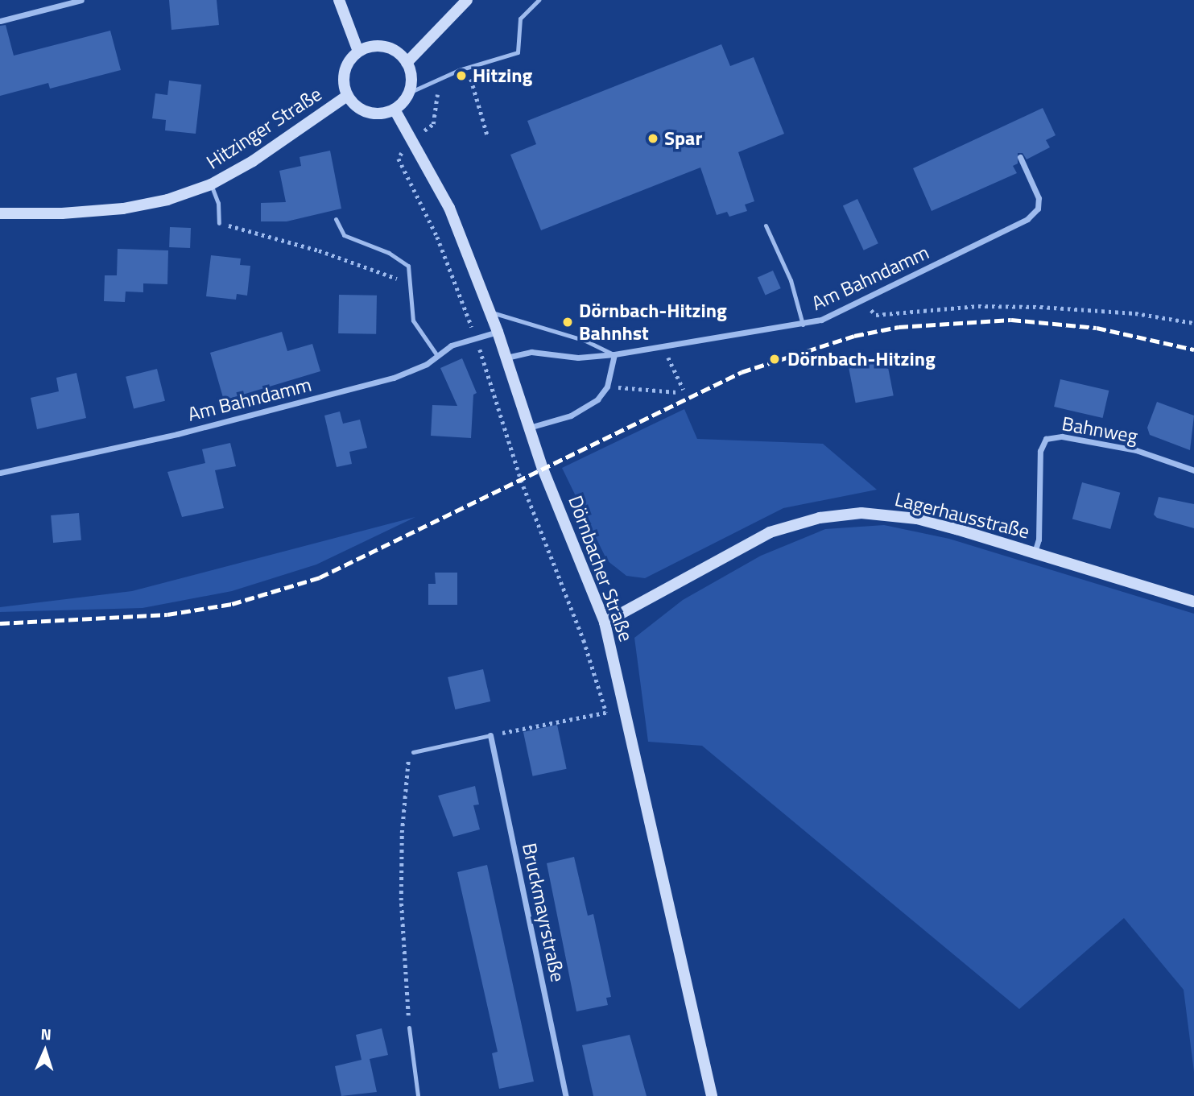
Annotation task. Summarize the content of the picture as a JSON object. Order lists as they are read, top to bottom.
{
  "streets": {
    "street": [
      "Hitzinger Straße",
      "Am Bahndamm",
      "Bahnweg",
      "Lagerhausstraße",
      "Dörnbacher Straße",
      "Bruckmayrstraße"
    ]
  },
  "crossings": [
    ["Hitzinger Straße", "Dörnbacher Straße"],
    ["Am Bahndamm", "Dörnbacher Straße"],
    ["Bahnweg", "Lagerhausstraße"],
    ["Lagerhausstraße", "Dörnbacher Straße"]
  ],
  "places": [
    "Hitzing",
    "Spar",
    "Dörnbach-Hitzing Bahnhst",
    "Dörnbach-Hitzing"
  ],
  "north": "top"
}
